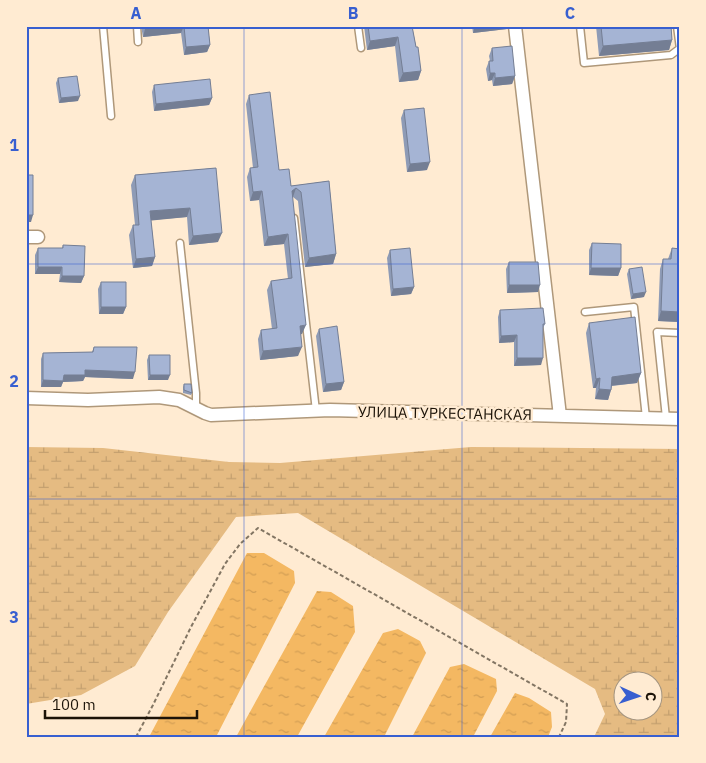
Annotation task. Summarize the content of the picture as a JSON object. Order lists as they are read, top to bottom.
{
  "streets": {
    "street": ["УЛИЦА ТУРКЕСТАНСКАЯ"]
  },
  "scale_bar": "100 m",
  "north": "right",
  "grid": {
    "columns": ["A", "B", "C"],
    "rows": ["1", "2", "3"]
  }
}
